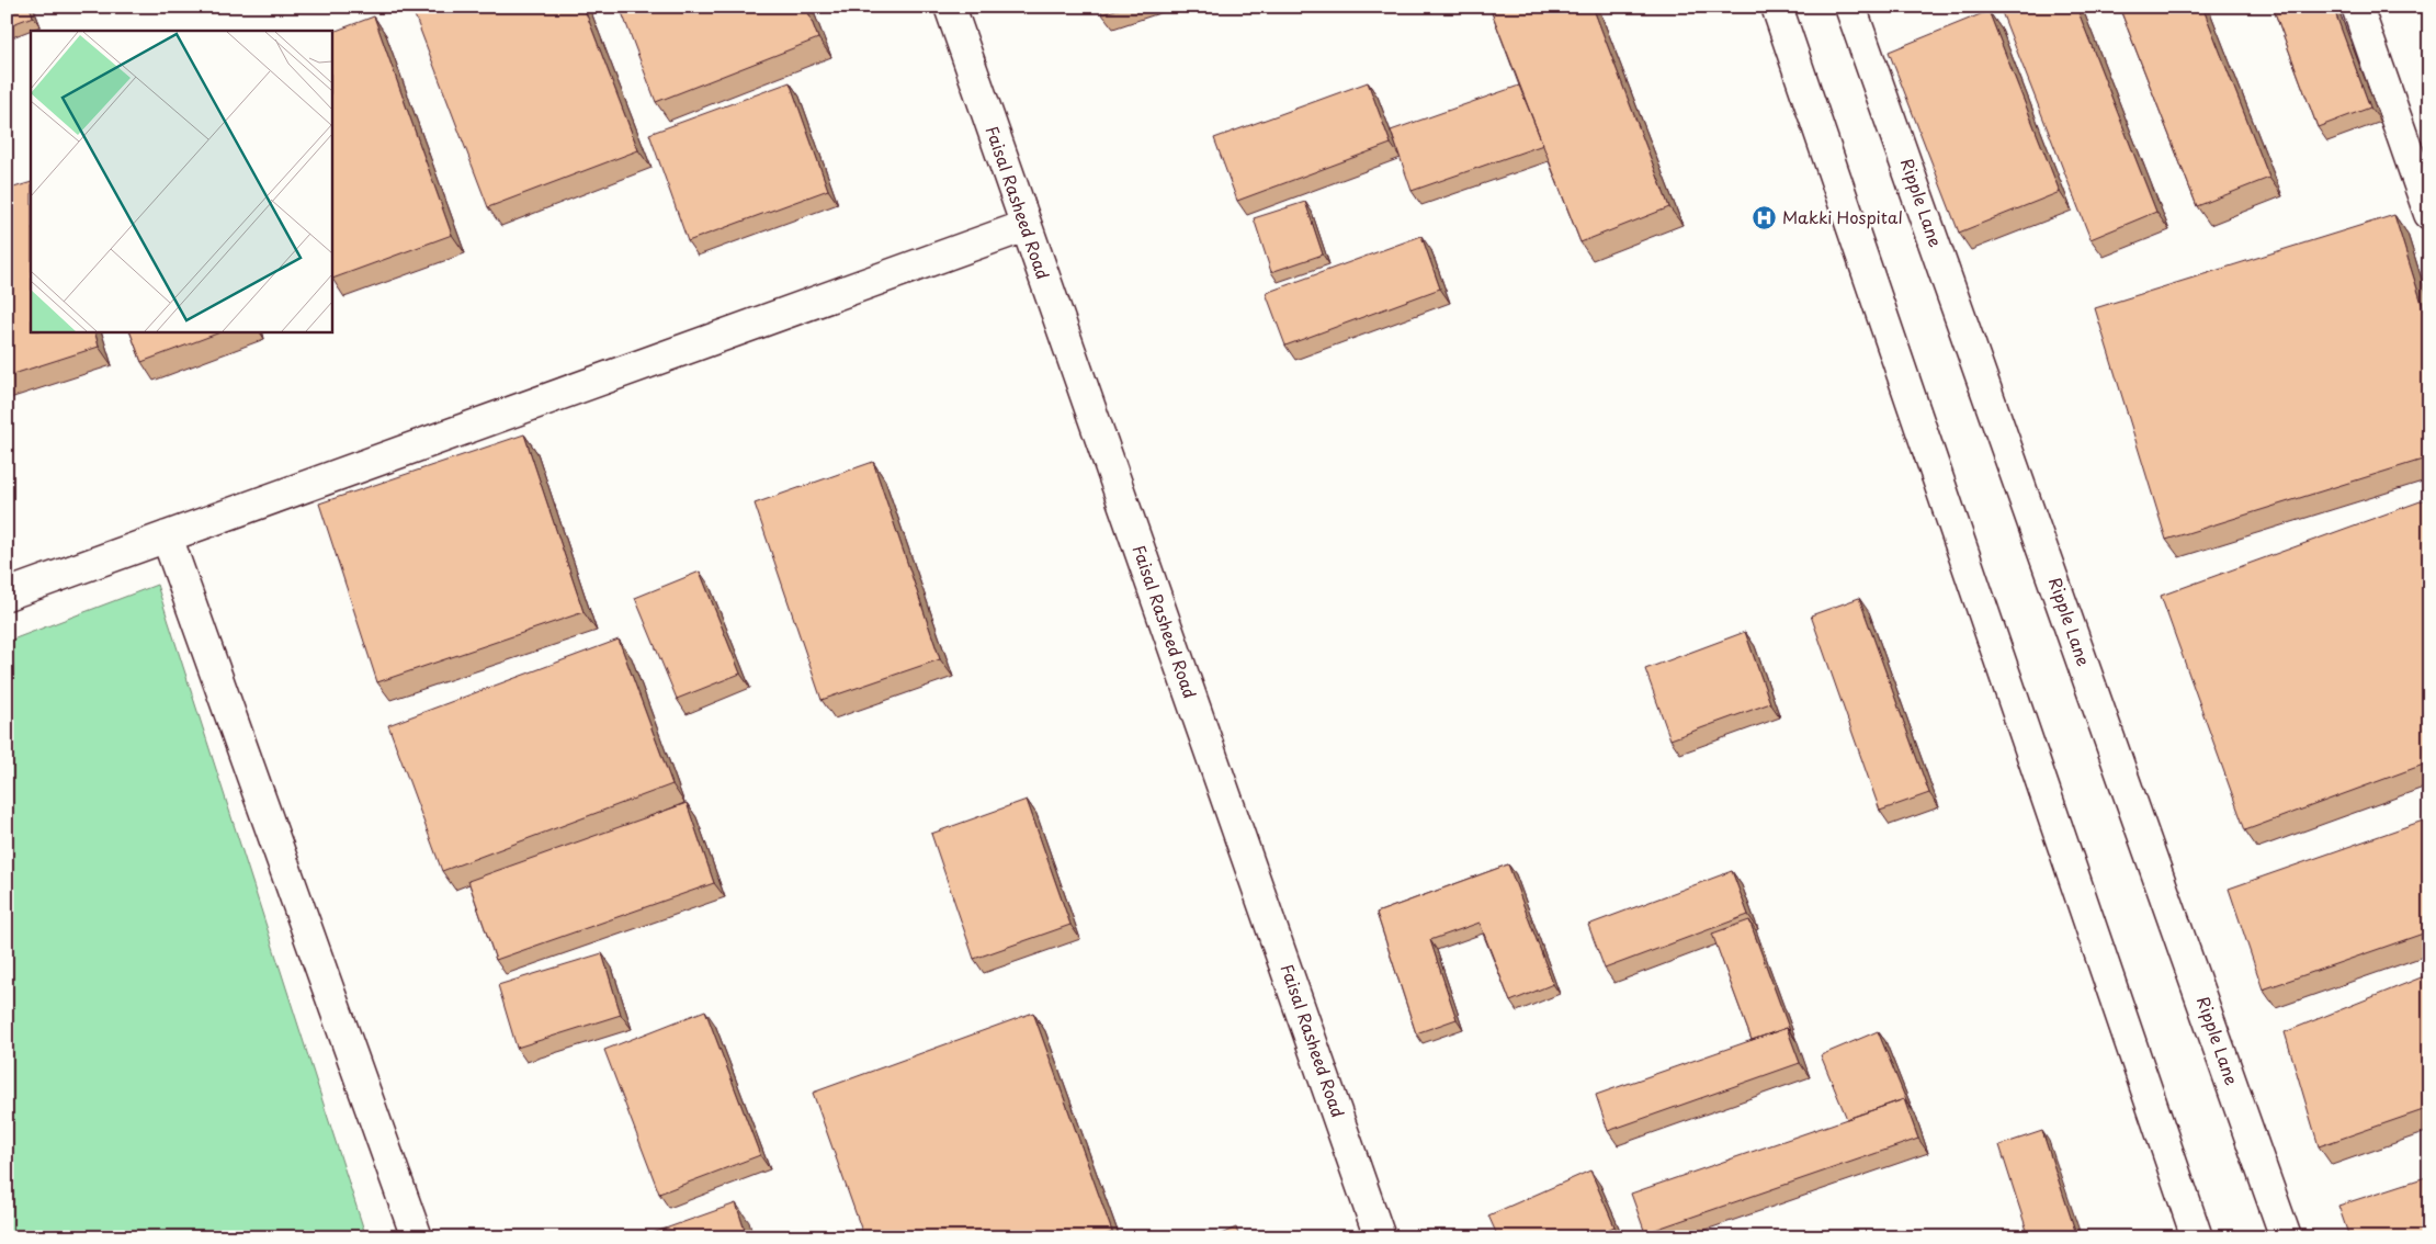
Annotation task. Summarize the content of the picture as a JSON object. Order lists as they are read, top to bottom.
{
  "streets": {
    "street": ["Faisal Rasheed Road", "Ripple Lane"]
  },
  "places": {
    "hospital": ["Makki Hospital"]
  }
}
